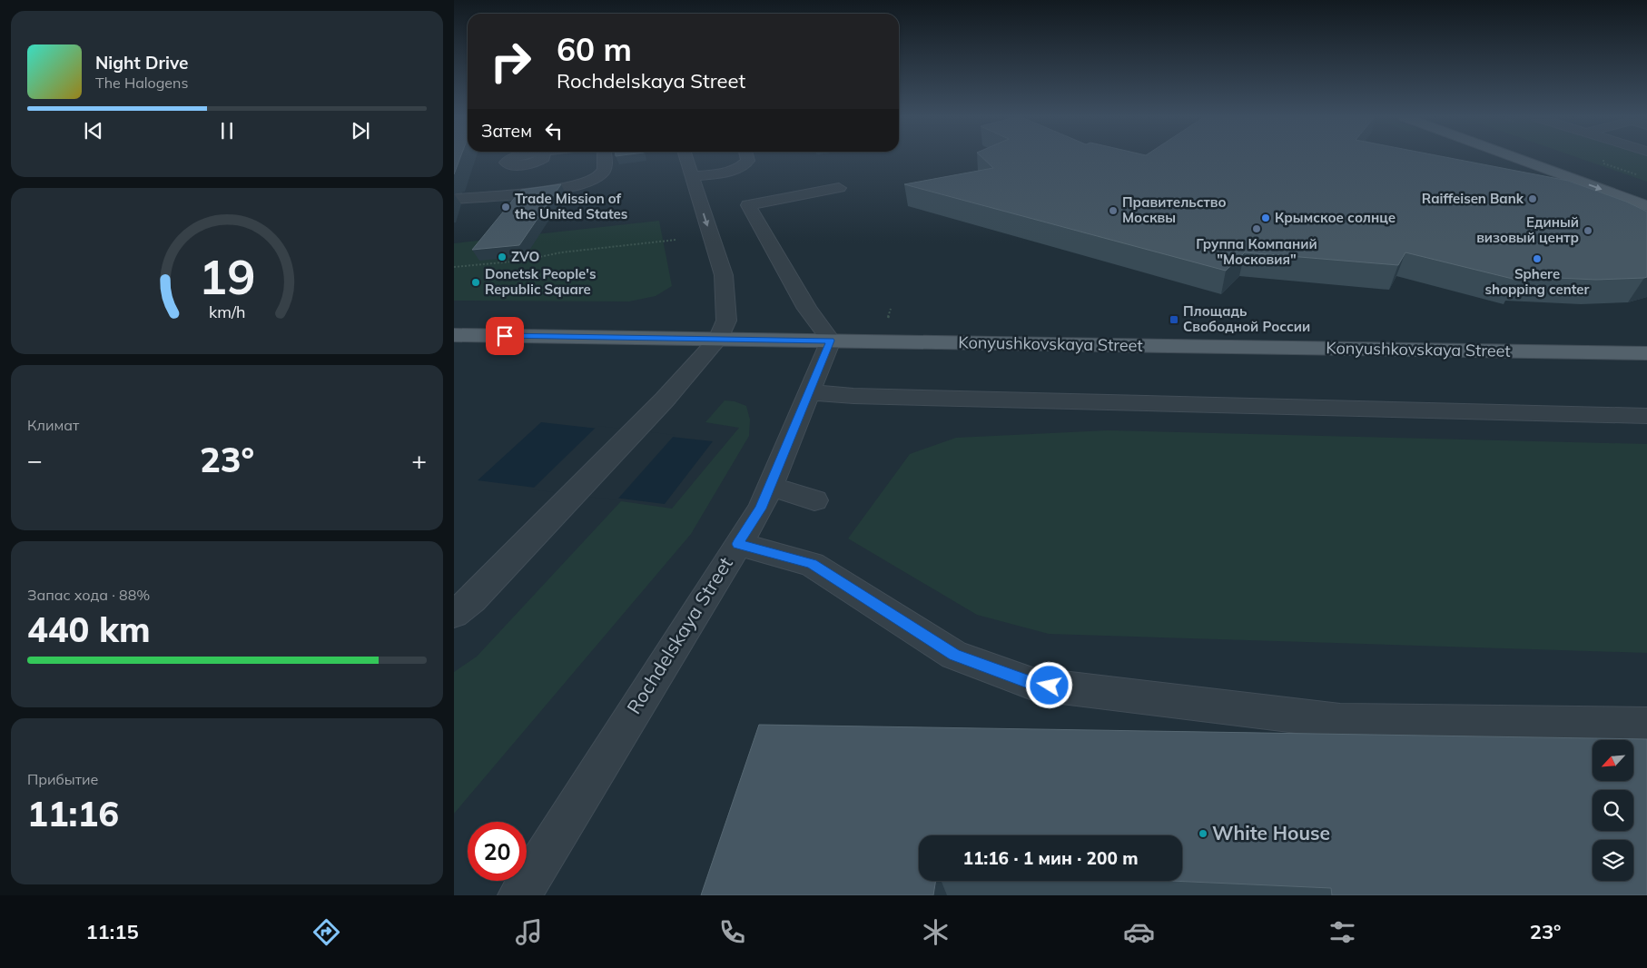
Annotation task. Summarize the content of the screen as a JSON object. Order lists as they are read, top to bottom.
{
  "streets": {
    "main road": ["Konyushkovskaya Street"],
    "street": ["Rochdelskaya Street"]
  },
  "crossings": [
    ["Konyushkovskaya Street", "Rochdelskaya Street"]
  ],
  "places": {
    "other": [
      "Raiffeisen Bank",
      "Trade Mission of the United States",
      "Правительство Москвы",
      "Крымское солнце",
      "Группа Компаний \"Московия\"",
      "Единый визовый центр",
      "ZVO",
      "Sphere shopping center",
      "Donetsk People's Republic Square",
      "White House"
    ],
    "transit": ["Площадь Свободной России"]
  },
  "north": "bottom left",
  "page": {
    "turn": ["60 m", "Rochdelskaya Street"],
    "song": ["Night Drive", "The Halogens"],
    "then": "Затем",
    "tile": [
      "Климат",
      ["Запас хода · 88%", "440 km"],
      ["Прибытие", "11:16"]
    ],
    "heat": ["−", "23°", "+"],
    "limit": "20",
    "trip": "11:16 · 1 мин · 200 m",
    "tabs": ["11:15", "23°"],
    "gauge": ["19", "km/h"]
  }
}
